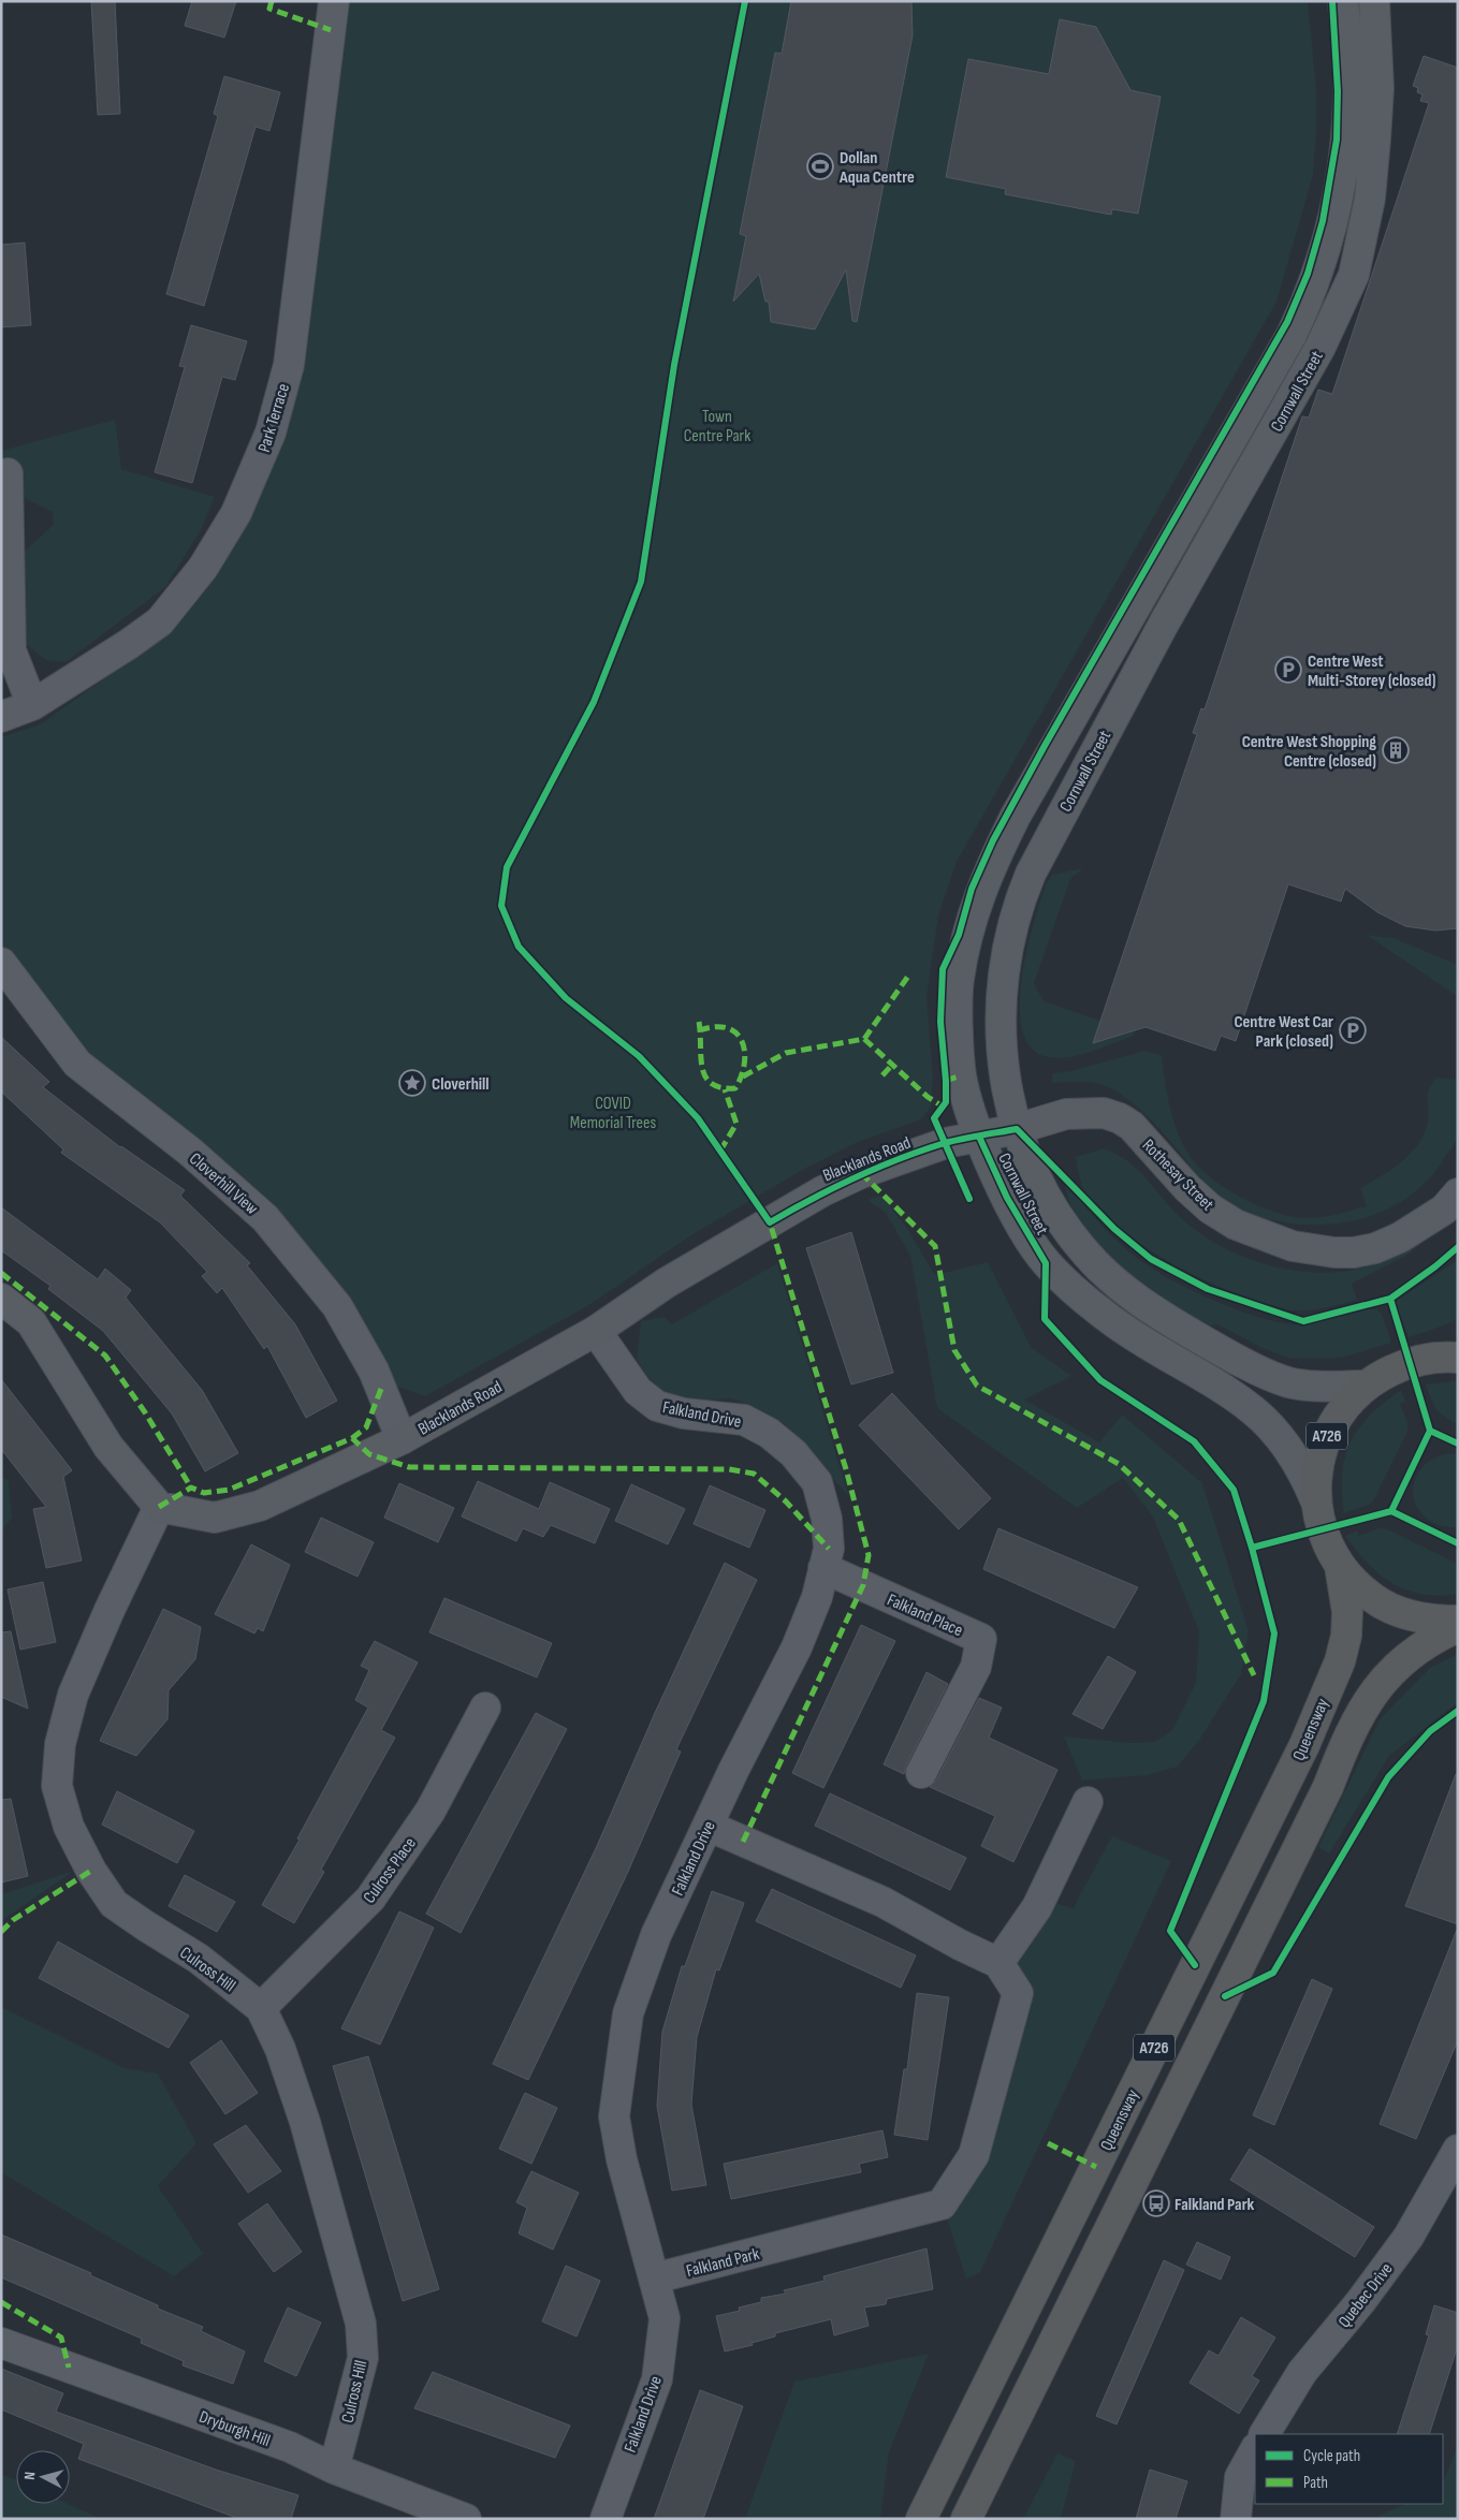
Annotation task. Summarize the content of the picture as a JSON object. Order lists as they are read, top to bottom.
{
  "streets": {
    "highway": ["A726", "Queensway"],
    "street": [
      "Cornwall Street",
      "Park Terrace",
      "Blacklands Road",
      "Rothesay Street",
      "Cloverhill View",
      "Falkland Drive",
      "Falkland Place",
      "Culross Place",
      "Culross Hill",
      "Falkland Park",
      "Quebec Drive",
      "Dryburgh Hill"
    ]
  },
  "crossings": [
    ["Cornwall Street", "Blacklands Road"],
    ["Cornwall Street", "Rothesay Street"],
    ["Cornwall Street", "A726"],
    ["Blacklands Road", "Rothesay Street"],
    ["Blacklands Road", "Cloverhill View"],
    ["Blacklands Road", "Falkland Drive"],
    ["Blacklands Road", "Culross Hill"],
    ["Falkland Drive", "Falkland Place"],
    ["Falkland Drive", "Falkland Park"],
    ["A726", "Queensway"],
    ["Culross Place", "Culross Hill"],
    ["Culross Hill", "Dryburgh Hill"]
  ],
  "parks": ["Town Centre Park", "COVID Memorial Trees"],
  "places": {
    "sports": ["Dollan Aqua Centre"],
    "parking": ["Centre West Multi-Storey (closed)", "Centre West Car Park (closed)"],
    "building": ["Centre West Shopping Centre (closed)"],
    "place": ["Cloverhill"],
    "bus stop": ["Falkland Park"]
  },
  "legend": ["Cycle path", "Path"],
  "north": "left"
}
